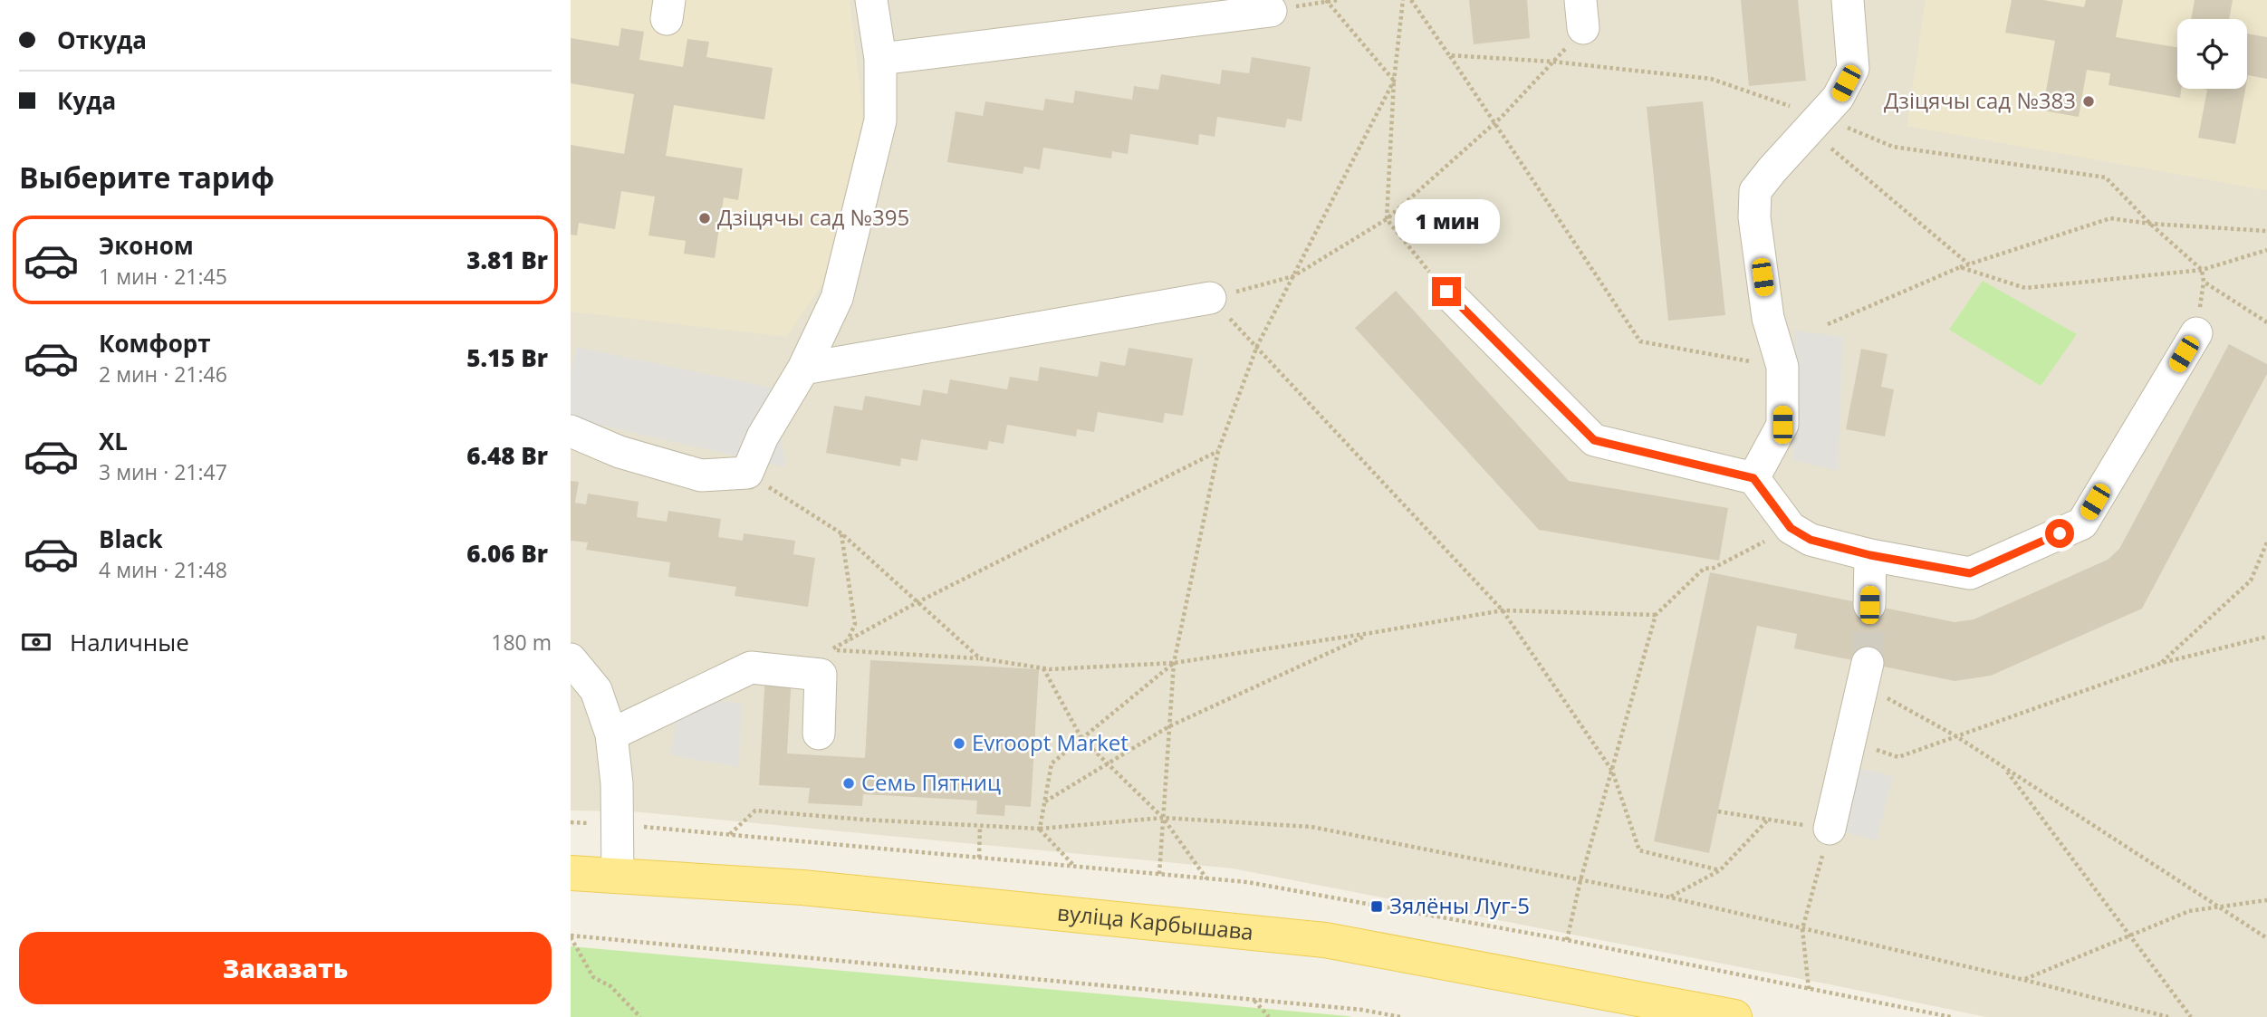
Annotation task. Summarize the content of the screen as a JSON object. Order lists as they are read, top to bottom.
{
  "streets": {
    "main road": ["вуліца Карбышава"]
  },
  "places": {
    "other": [
      "Дзіцячы сад №383",
      "Дзіцячы сад №395",
      "Evroopt Market",
      "Семь Пятниц"
    ],
    "transit": ["Зялёны Луг-5"]
  },
  "page": {
    "banner": ["Откуда", "Куда"],
    "heading": "Выберите тариф",
    "bubble": "1 мин",
    "list": [
      {
        "name": "Эконом",
        "note": "1 мин · 21:45",
        "value": "3.81 Br"
      },
      {
        "name": "Комфорт",
        "note": "2 мин · 21:46",
        "value": "5.15 Br"
      },
      {
        "name": "XL",
        "note": "3 мин · 21:47",
        "value": "6.48 Br"
      },
      {
        "name": "Black",
        "note": "4 мин · 21:48",
        "value": "6.06 Br"
      }
    ],
    "pay": ["Наличные", "180 m"],
    "buttons": "Заказать"
  }
}
